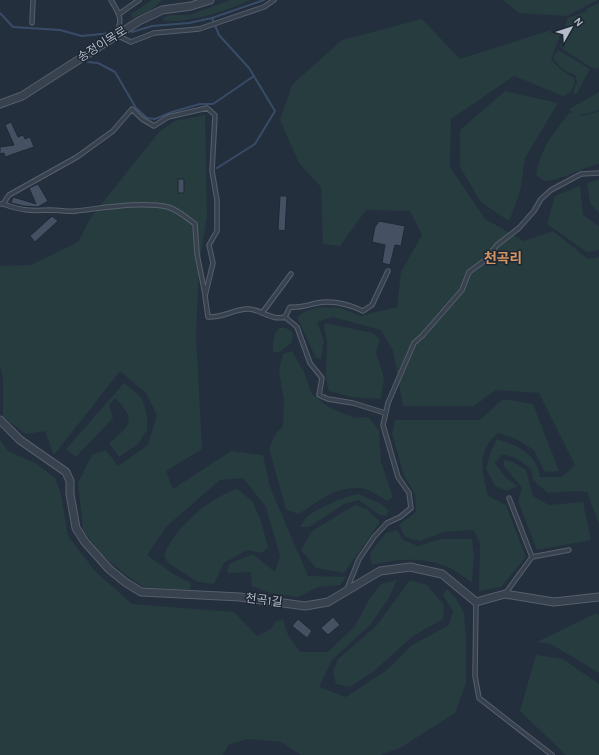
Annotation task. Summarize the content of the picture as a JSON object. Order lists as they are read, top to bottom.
{
  "streets": {
    "street": ["송정이목로", "천곡1길"]
  },
  "districts": ["천곡리"],
  "north": "top right"
}
